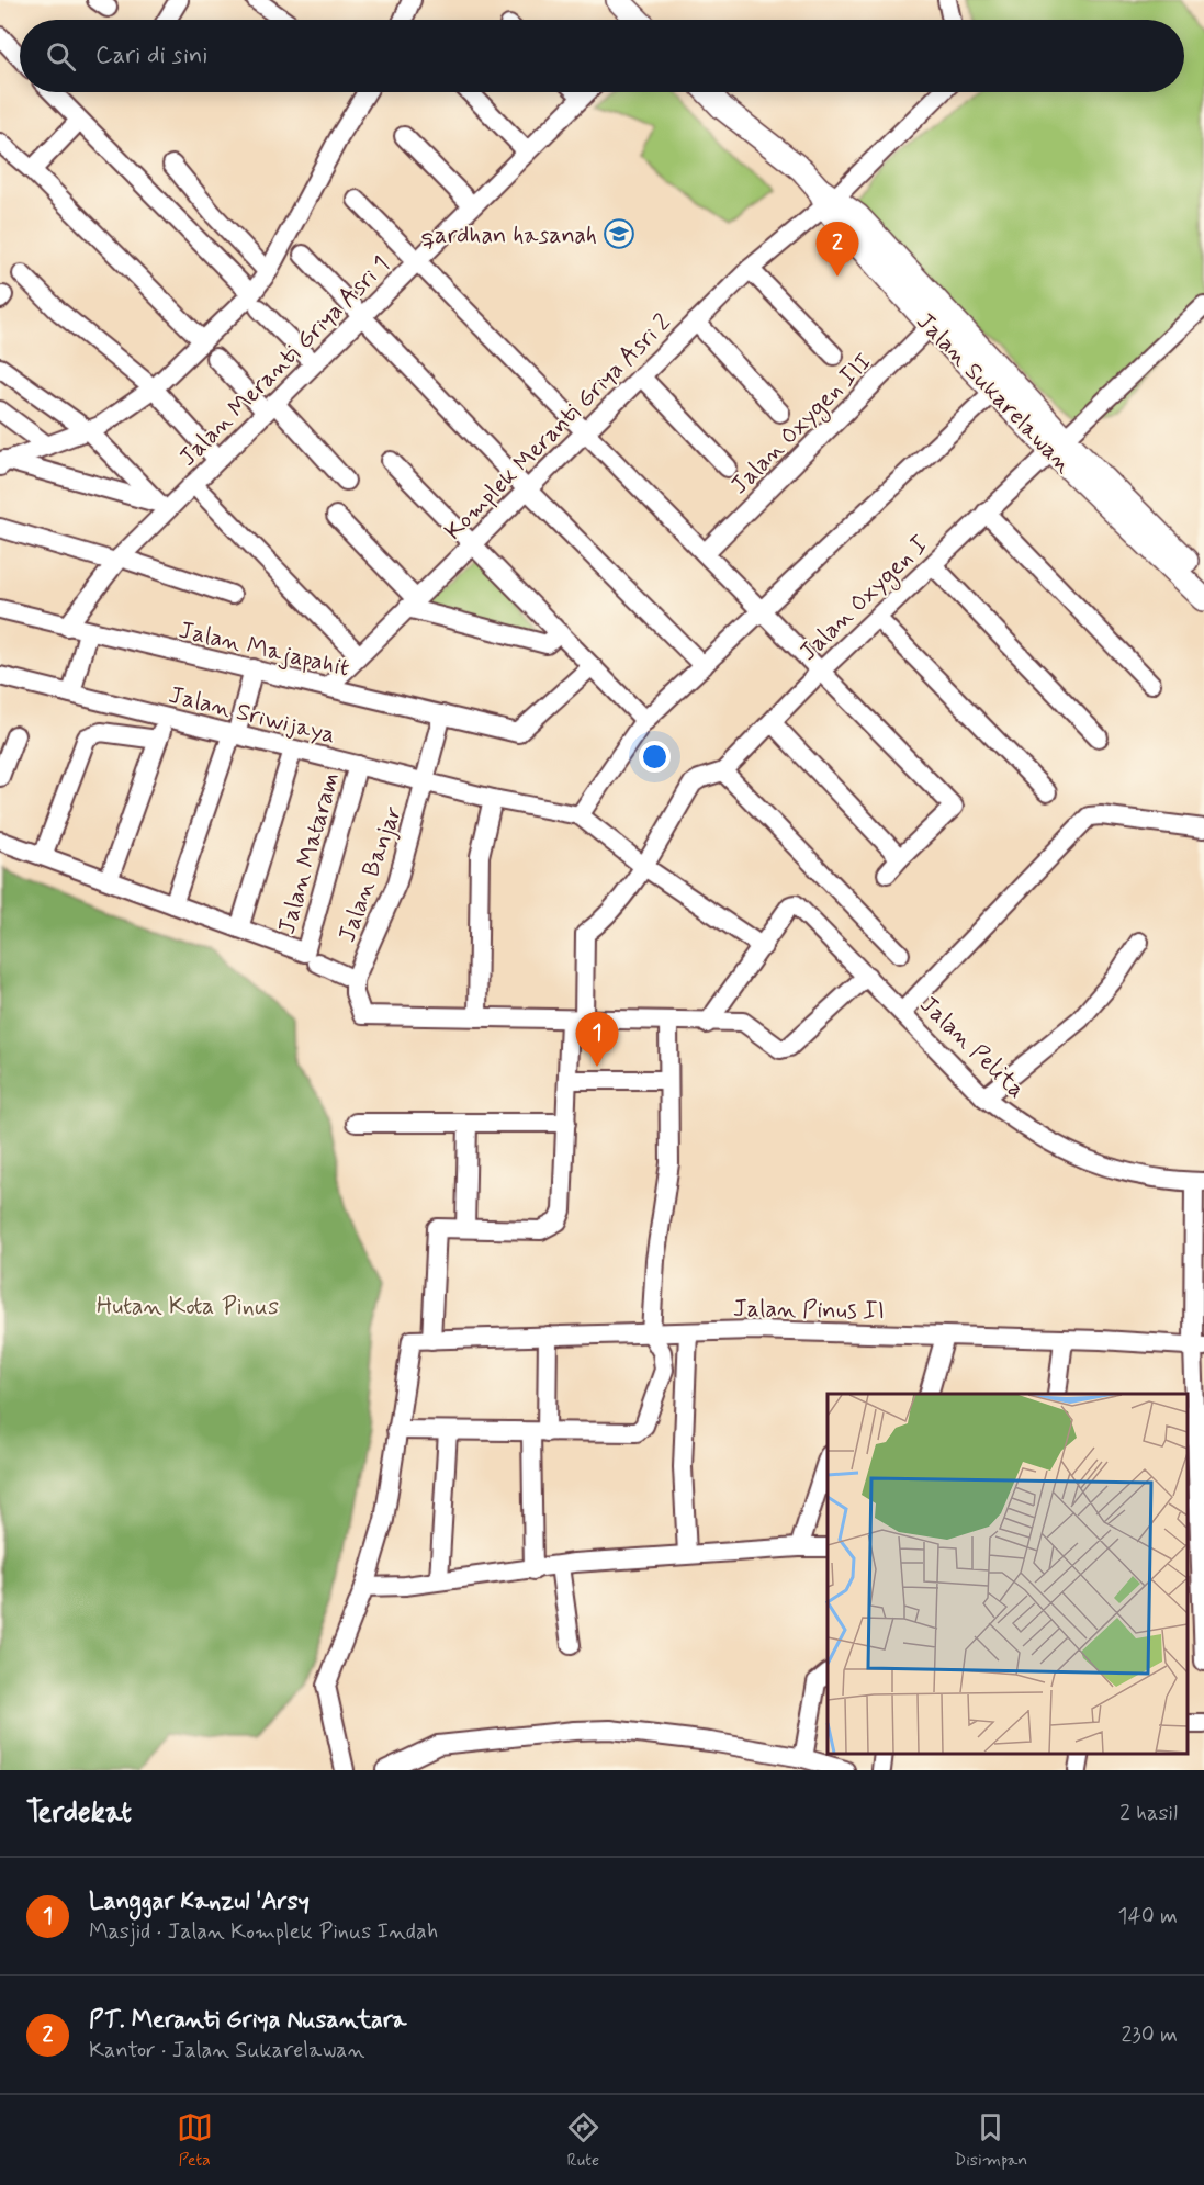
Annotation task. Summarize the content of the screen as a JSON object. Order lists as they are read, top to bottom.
{
  "streets": {
    "main road": ["Jalan Sukarelawan"],
    "street": [
      "Jalan Meranti Griya Asri 1",
      "Jalan Oxygen III",
      "Komplek Meranti Griya Asri 2",
      "Jalan Oxygen I",
      "Jalan Majapahit",
      "Jalan Sriwijaya",
      "Jalan Mataram",
      "Jalan Banjar",
      "Jalan Pelita",
      "Jalan Pinus II"
    ]
  },
  "crossings": [
    ["Jalan Meranti Griya Asri 1", "Jalan Majapahit"],
    ["Jalan Sukarelawan", "Jalan Oxygen III"],
    ["Jalan Sukarelawan", "Komplek Meranti Griya Asri 2"],
    ["Jalan Sukarelawan", "Jalan Oxygen I"],
    ["Komplek Meranti Griya Asri 2", "Jalan Majapahit"],
    ["Jalan Majapahit", "Jalan Banjar"],
    ["Jalan Sriwijaya", "Jalan Mataram"],
    ["Jalan Sriwijaya", "Jalan Banjar"]
  ],
  "parks": ["Hutan Kota Pinus"],
  "places": {
    "school or university": ["qardhan hasanah"]
  },
  "page": {
    "search": "Cari di sini",
    "pins": ["2", "1"],
    "heading": ["Terdekat", "2 hasil"],
    "list": [
      {
        "mark": "1",
        "name": "Langgar Kanzul 'Arsy",
        "note": "Masjid · Jalan Komplek Pinus Indah",
        "value": "140 m"
      },
      {
        "mark": "2",
        "name": "PT. Meranti Griya Nusantara",
        "note": "Kantor · Jalan Sukarelawan",
        "value": "230 m"
      }
    ],
    "nav": ["Peta", "Rute", "Disimpan"]
  }
}
